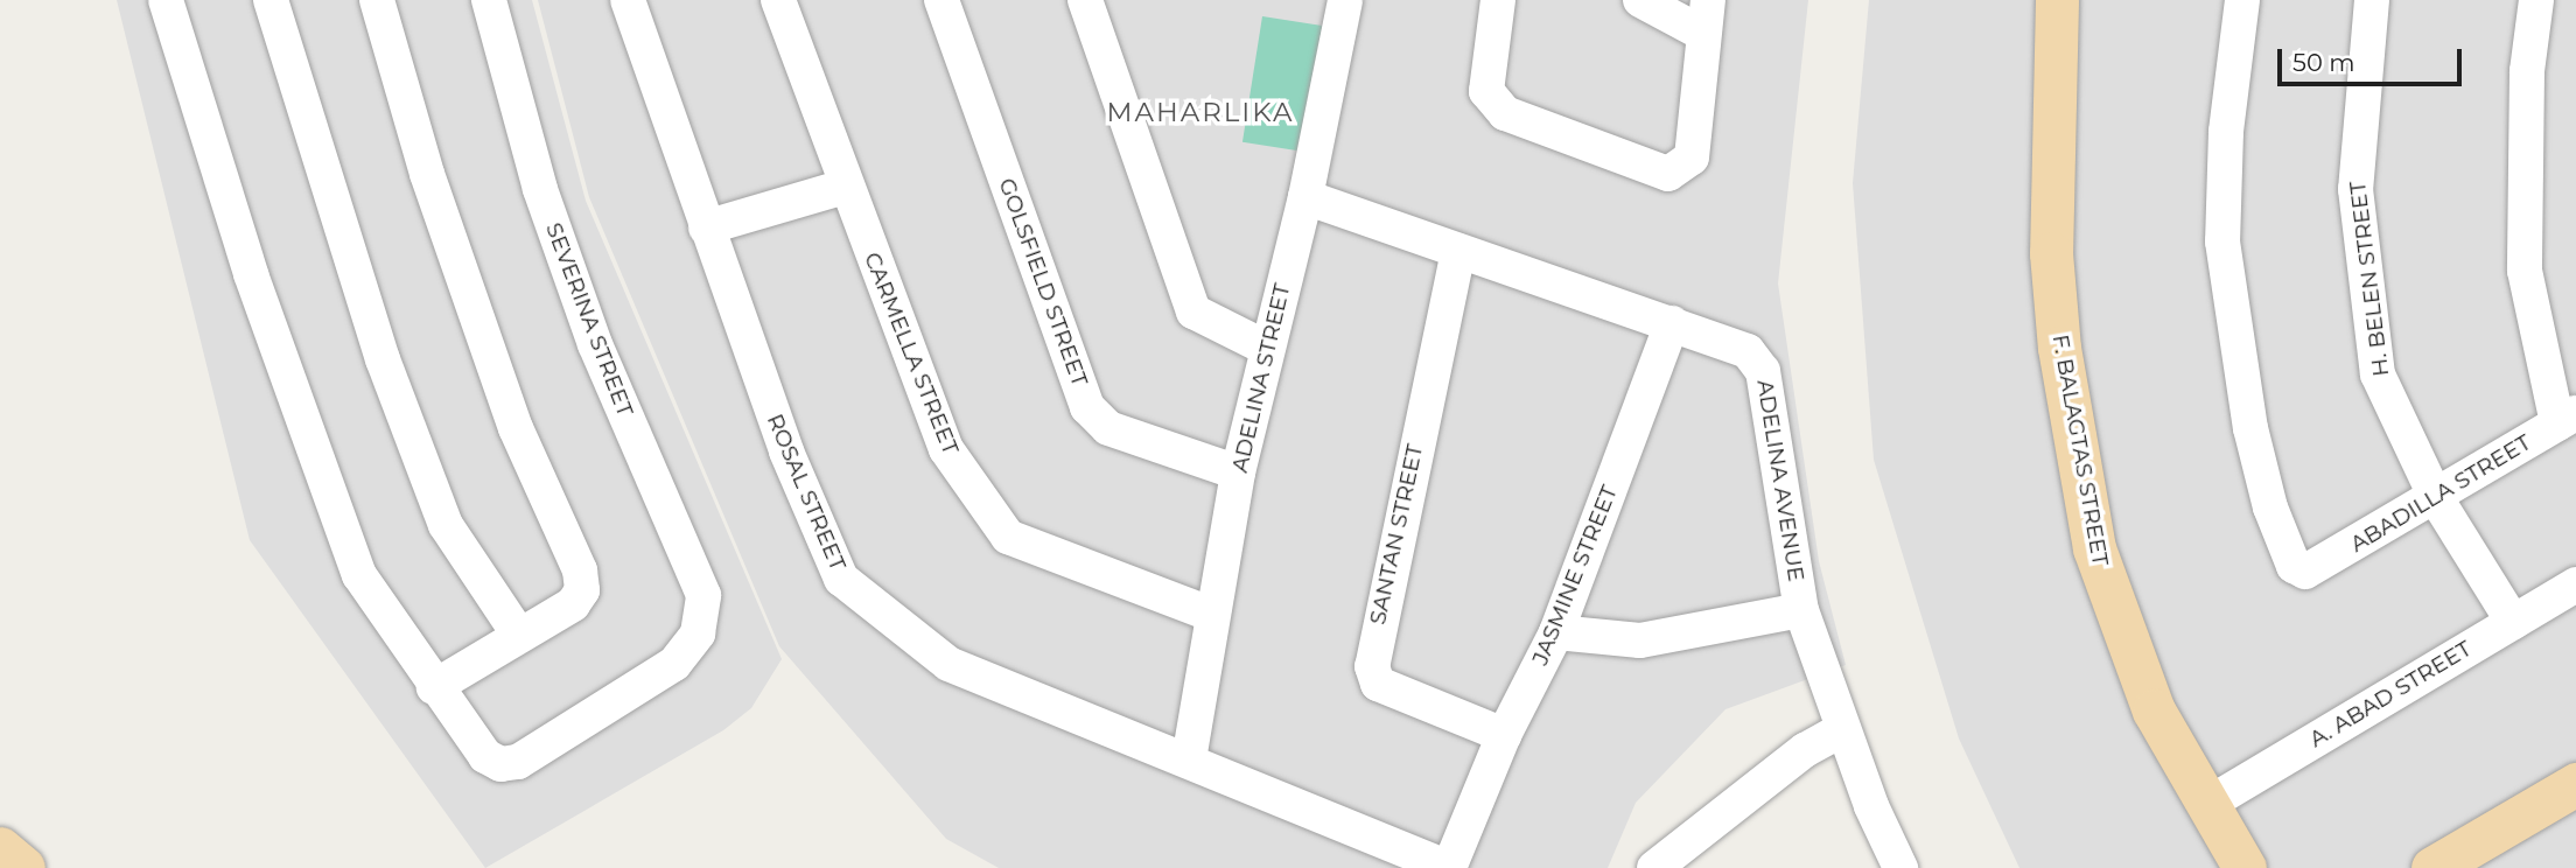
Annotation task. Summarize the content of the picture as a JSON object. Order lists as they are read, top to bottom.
{
  "streets": {
    "main road": ["F. BALAGTAS STREET"],
    "street": [
      "H. BELEN STREET",
      "GOLSFIELD STREET",
      "SEVERINA STREET",
      "CARMELLA STREET",
      "ADELINA STREET",
      "ADELINA AVENUE",
      "ROSAL STREET",
      "ABADILLA STREET",
      "SANTAN STREET",
      "JASMINE STREET",
      "A. ABAD STREET"
    ]
  },
  "crossings": [
    ["H. BELEN STREET", "ABADILLA STREET"],
    ["H. BELEN STREET", "A. ABAD STREET"],
    ["GOLSFIELD STREET", "ADELINA STREET"],
    ["CARMELLA STREET", "ADELINA STREET"],
    ["ADELINA STREET", "ADELINA AVENUE"],
    ["ADELINA STREET", "ROSAL STREET"],
    ["F. BALAGTAS STREET", "A. ABAD STREET"],
    ["ADELINA AVENUE", "SANTAN STREET"],
    ["ADELINA AVENUE", "JASMINE STREET"],
    ["ROSAL STREET", "JASMINE STREET"],
    ["SANTAN STREET", "JASMINE STREET"]
  ],
  "districts": ["MAHARLIKA"],
  "scale_bar": "50 m"
}
